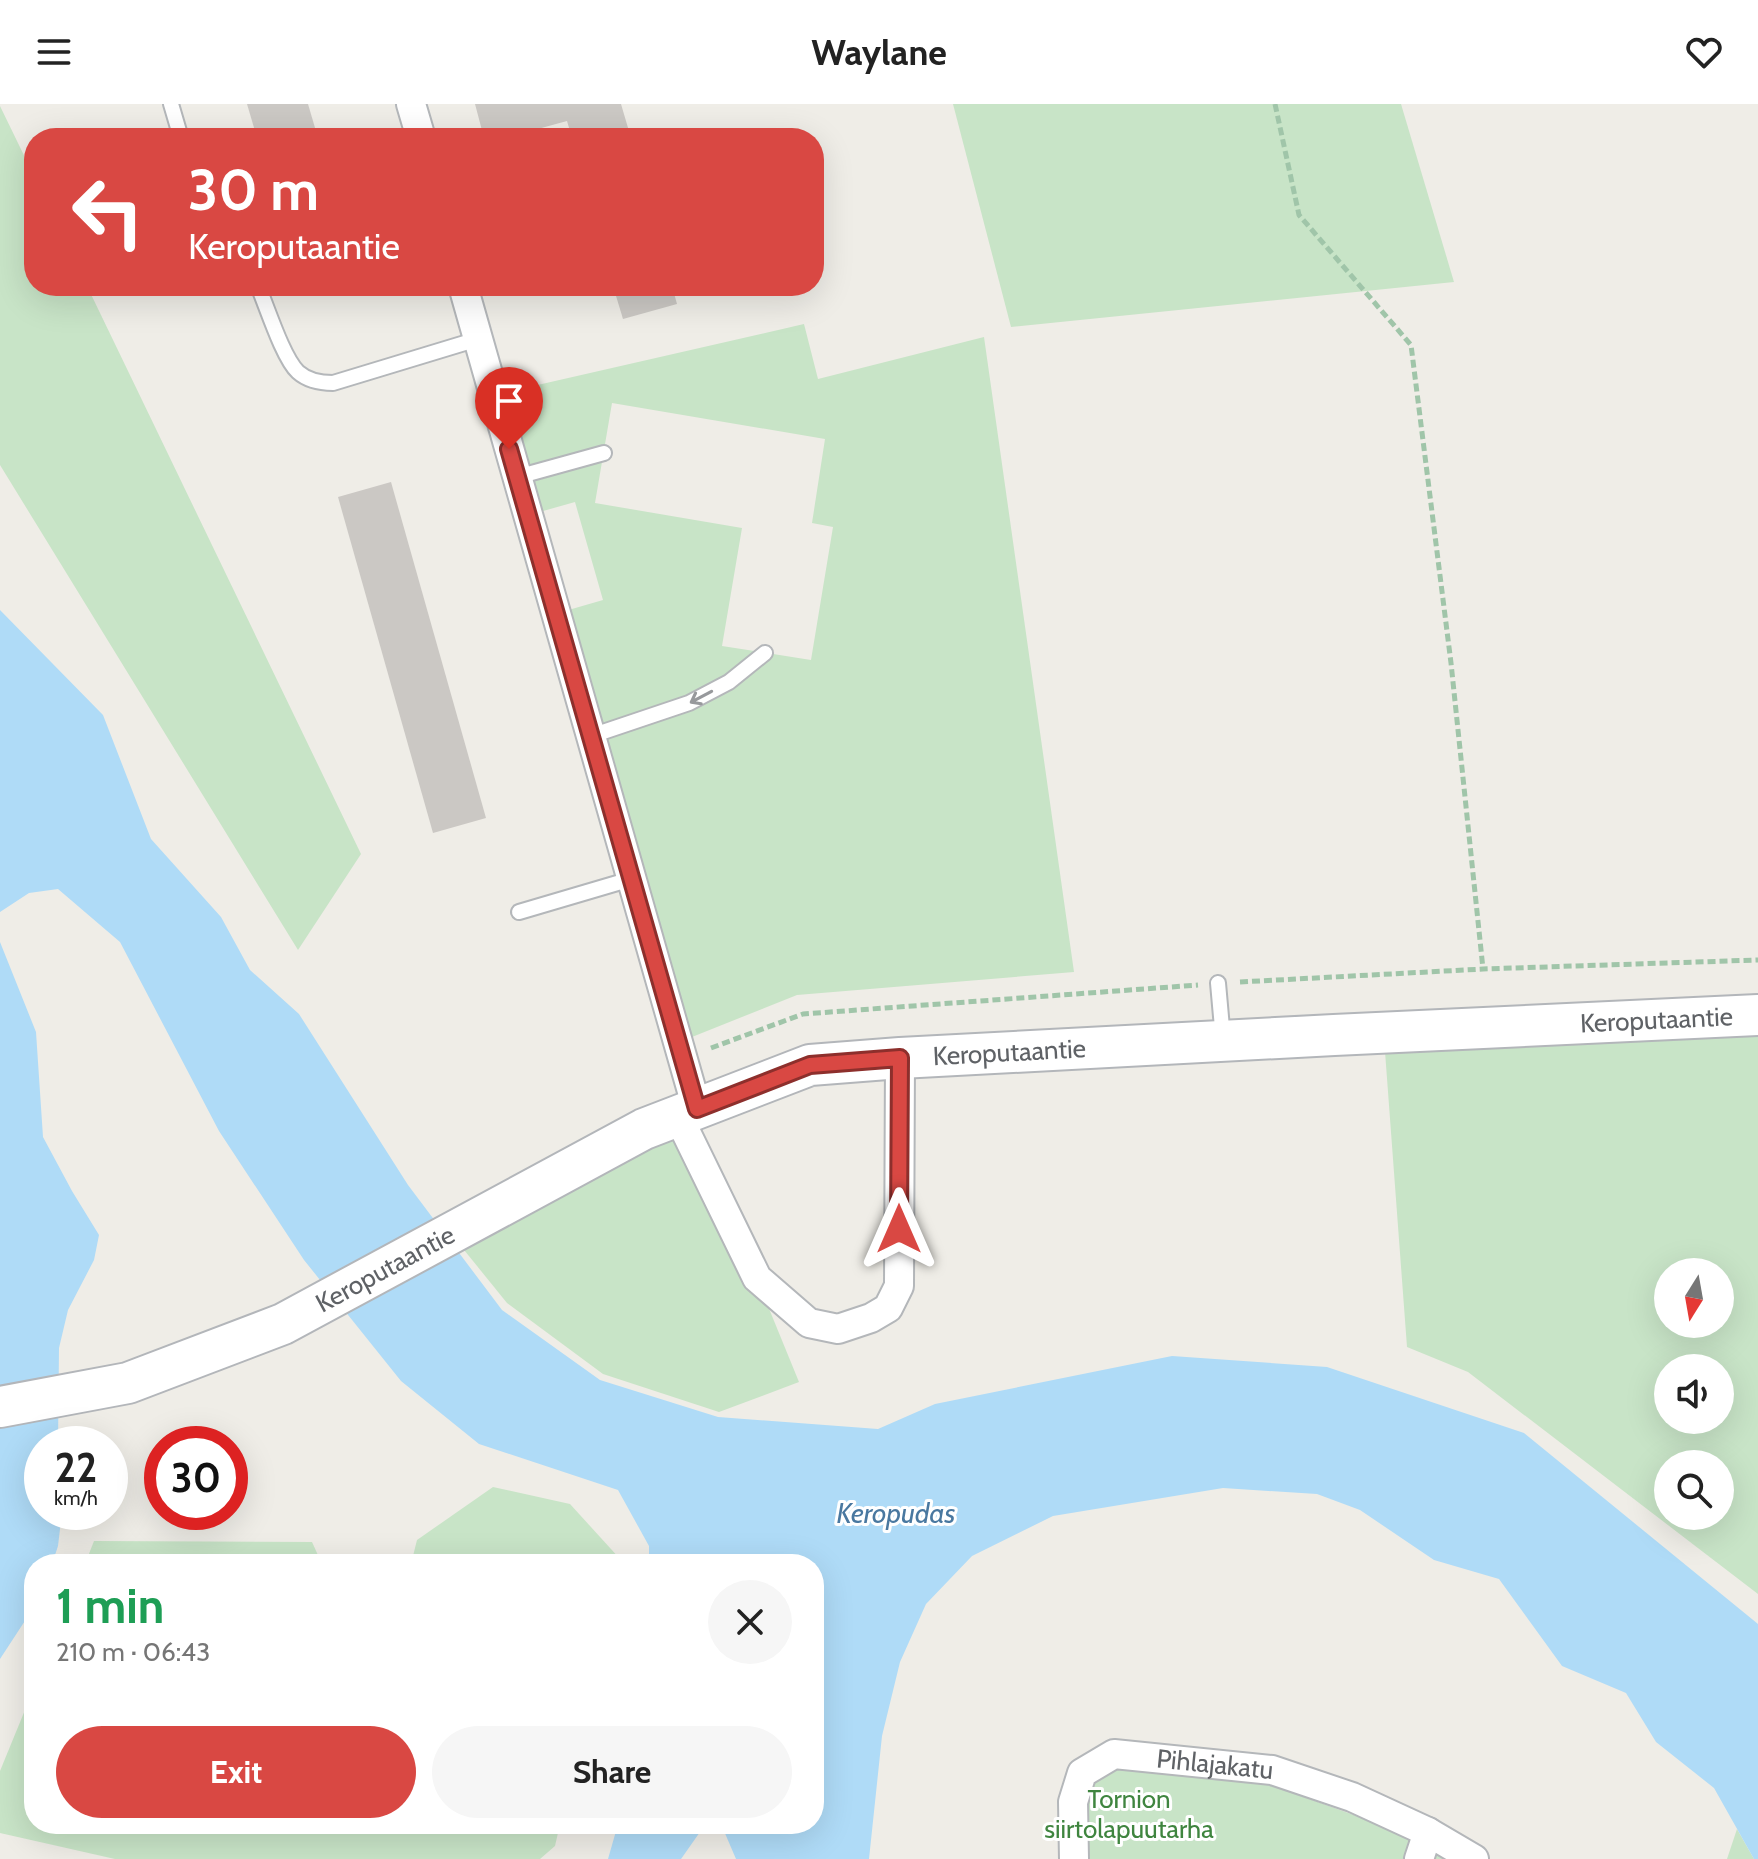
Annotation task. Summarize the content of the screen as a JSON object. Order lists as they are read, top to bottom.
{
  "streets": {
    "street": ["Keroputaantie", "Pihlajakatu"]
  },
  "water": ["Keropudas"],
  "parks": ["Tornion siirtolapuutarha"],
  "north": "bottom",
  "page": {
    "header": "Waylane",
    "turn": ["30 m", "Keroputaantie"],
    "speed": "22 km/h",
    "limit": "30",
    "heading": ["1 min", "210 m · 06:43"],
    "buttons": ["Exit", "Share"]
  }
}
